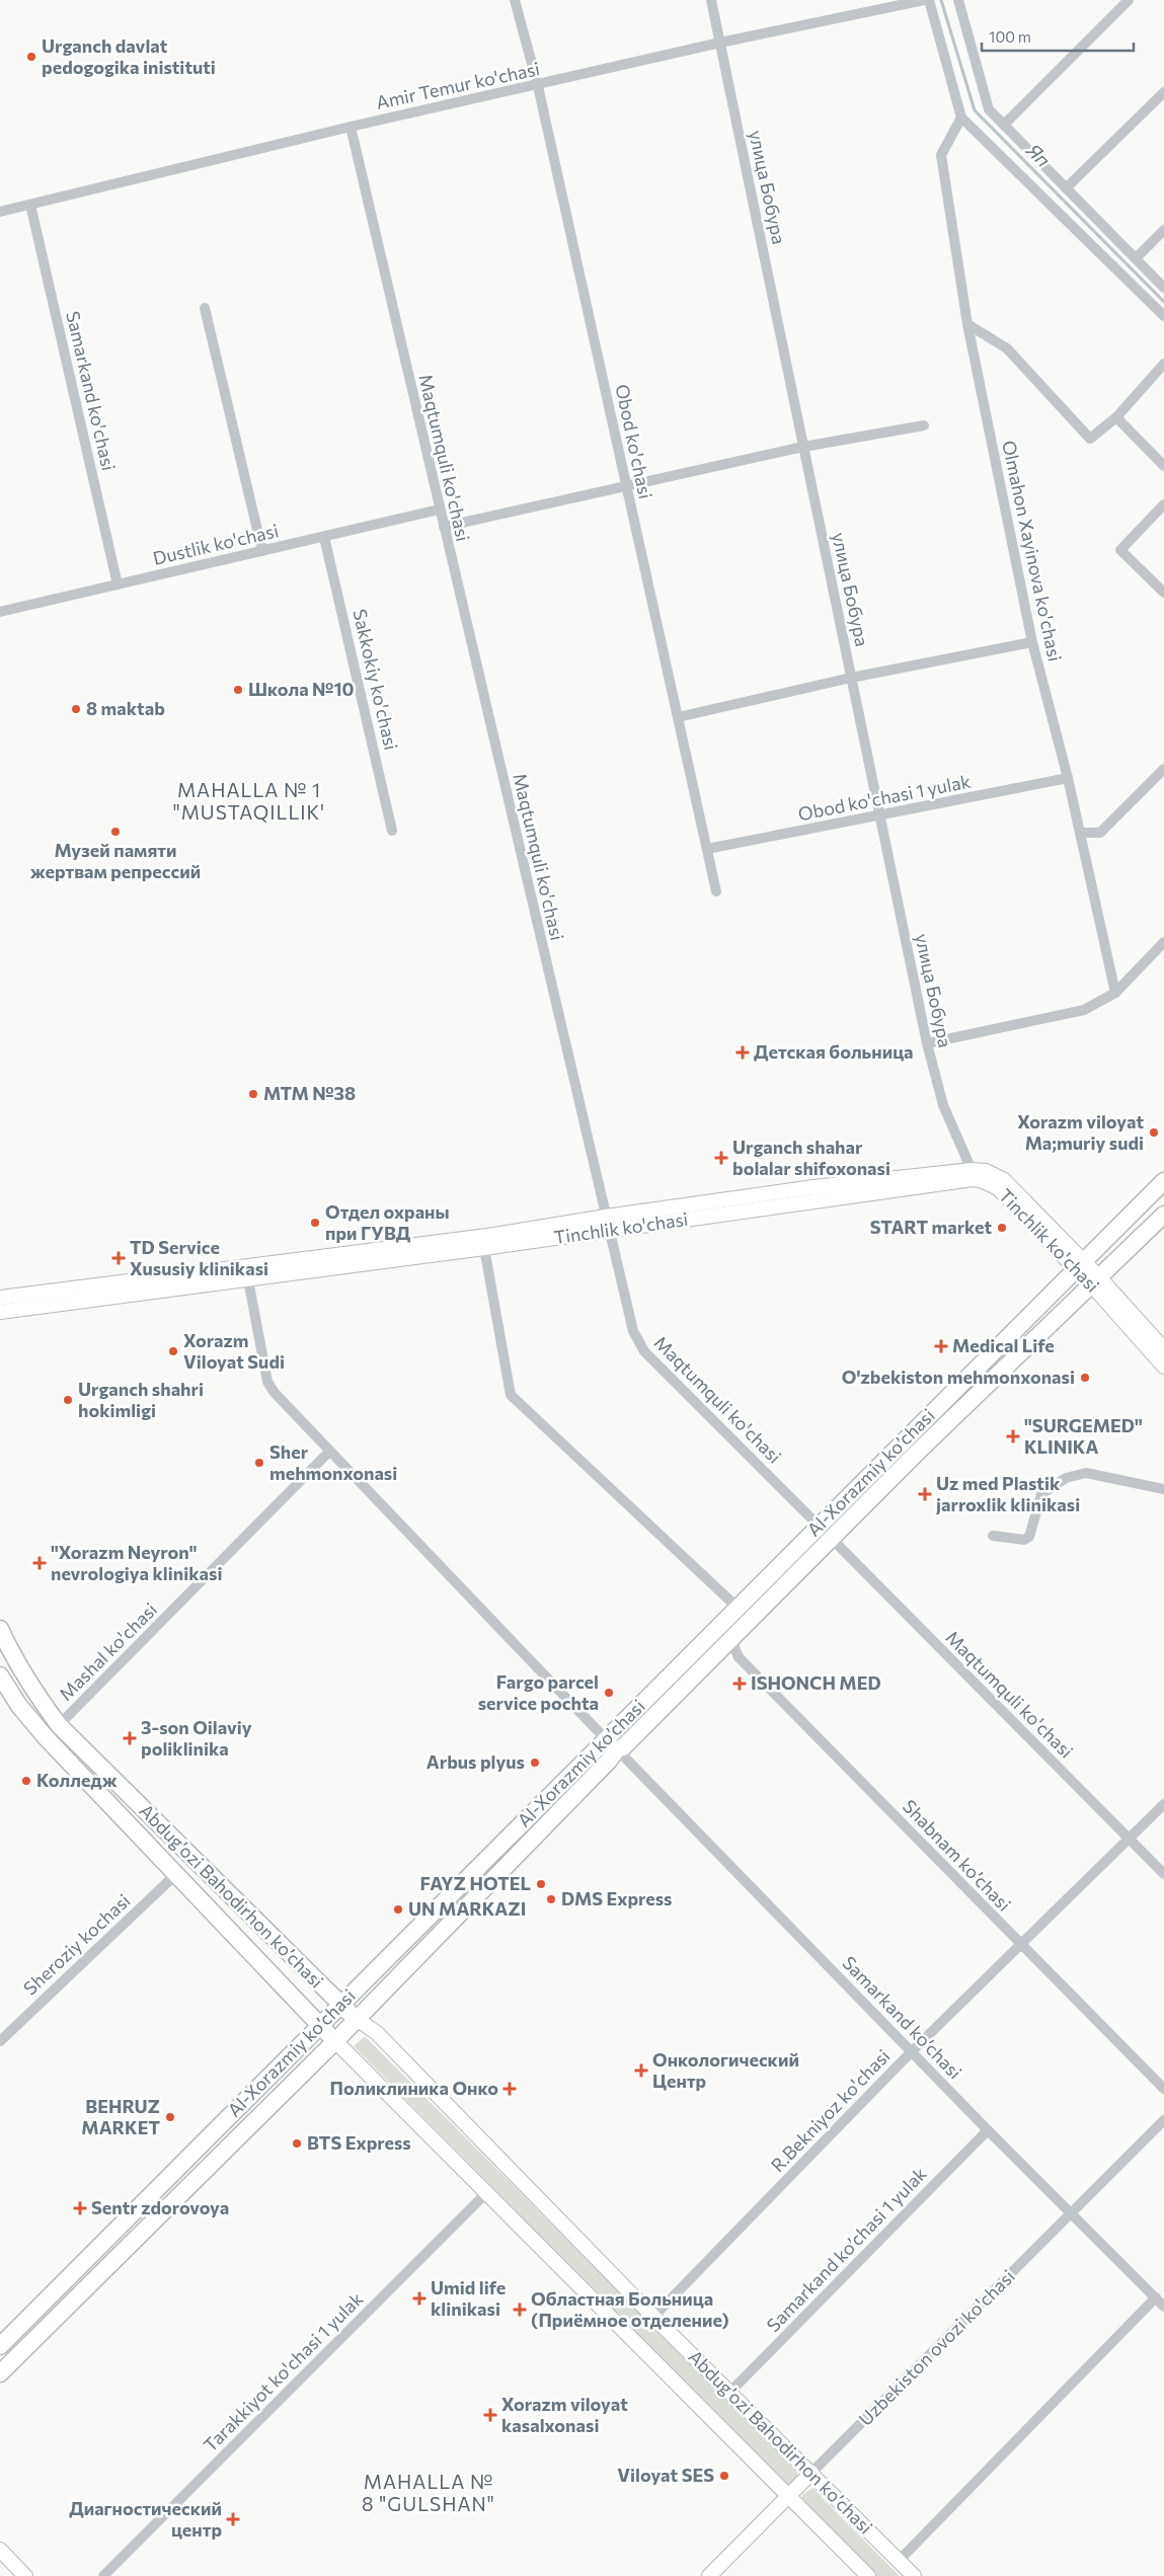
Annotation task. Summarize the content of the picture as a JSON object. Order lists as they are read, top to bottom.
{
  "streets": {
    "main road": [
      "Tinchlik ko'chasi",
      "Al-Xorazmiy ko’chasi",
      "Abdug’ozi Bahodirhon ko’chasi",
      "Uzbekiston ovozi ko'chasi"
    ],
    "street": [
      "Amir Temur ko'chasi",
      "улица Бобура",
      "Samarkand ko'chasi",
      "Obod ko'chasi",
      "Maqtumquli ko'chasi",
      "Dustlik ko'chasi",
      "Olmahon Xayinova ko'chasi",
      "Sakkokiy ko'chasi",
      "Obod ko'chasi 1 yulak",
      "Mashal ko'chasi",
      "Shabnam ko’chasi",
      "Sheroziy kochasi",
      "Samarkand ko’chasi",
      "R.Bekniyoz ko'chasi",
      "Samarkand ko’chasi 1 yulak",
      "Tarakkiyot ko'chasi 1 yulak"
    ]
  },
  "crossings": [
    ["Amir Temur ko'chasi", "улица Бобура"],
    ["Amir Temur ko'chasi", "Samarkand ko'chasi"],
    ["Amir Temur ko'chasi", "Obod ko'chasi"],
    ["Amir Temur ko'chasi", "Maqtumquli ko'chasi"],
    ["улица Бобура", "Obod ko'chasi 1 yulak"],
    ["улица Бобура", "Tinchlik ko'chasi"],
    ["Samarkand ko'chasi", "Dustlik ko'chasi"],
    ["Obod ko'chasi", "Obod ko'chasi 1 yulak"],
    ["Maqtumquli ko'chasi", "Dustlik ko'chasi"],
    ["Maqtumquli ko'chasi", "Tinchlik ko'chasi"],
    ["Maqtumquli ko'chasi", "Al-Xorazmiy ko’chasi"],
    ["Maqtumquli ko'chasi", "R.Bekniyoz ko'chasi"],
    ["Dustlik ko'chasi", "Sakkokiy ko'chasi"],
    ["Olmahon Xayinova ko'chasi", "Obod ko'chasi 1 yulak"],
    ["Tinchlik ko'chasi", "Al-Xorazmiy ko’chasi"],
    ["Tinchlik ko'chasi", "Samarkand ko’chasi"],
    ["Al-Xorazmiy ko’chasi", "Shabnam ko’chasi"],
    ["Al-Xorazmiy ko’chasi", "Abdug’ozi Bahodirhon ko’chasi"],
    ["Al-Xorazmiy ko’chasi", "Samarkand ko’chasi"],
    ["Mashal ko'chasi", "Abdug’ozi Bahodirhon ko’chasi"],
    ["Mashal ko'chasi", "Samarkand ko’chasi"],
    ["Shabnam ko’chasi", "R.Bekniyoz ko'chasi"],
    ["Abdug’ozi Bahodirhon ko’chasi", "Sheroziy kochasi"],
    ["Abdug’ozi Bahodirhon ko’chasi", "R.Bekniyoz ko'chasi"],
    ["Abdug’ozi Bahodirhon ko’chasi", "Samarkand ko’chasi 1 yulak"],
    ["Abdug’ozi Bahodirhon ko’chasi", "Uzbekiston ovozi ko'chasi"],
    ["Abdug’ozi Bahodirhon ko’chasi", "Tarakkiyot ko'chasi 1 yulak"],
    ["Samarkand ko’chasi", "R.Bekniyoz ko'chasi"],
    ["Samarkand ko’chasi", "Samarkand ko’chasi 1 yulak"],
    ["Samarkand ko’chasi", "Uzbekiston ovozi ko'chasi"]
  ],
  "districts": ["MAHALLA № 1 \"MUSTAQILLIK'", "MAHALLA № 8 \"GULSHAN\""],
  "water": ["Яп"],
  "places": {
    "other": [
      "Urganch davlat pedogogika inistituti",
      "Школа №10",
      "8 maktab",
      "Музей памяти жертвам репрессий",
      "МТМ №38",
      "Xorazm viloyat Ma;muriy sudi",
      "Отдел охраны при ГУВД",
      "START market",
      "Xorazm Viloyat Sudi",
      "O'zbekiston mehmonxonasi",
      "Urganch shahri hokimligi",
      "Sher mehmonxonasi",
      "Fargo parcel service pochta",
      "Arbus plyus",
      "Колледж",
      "FAYZ HOTEL",
      "DMS Express",
      "UN MARKAZI",
      "BEHRUZ MARKET",
      "BTS Express",
      "Viloyat SES"
    ],
    "health": [
      "Детская больница",
      "Urganch shahar bolalar shifoxonasi",
      "TD Service Xususiy klinikasi",
      "Medical Life",
      "\"SURGEMED\" KLINIKA",
      "Uz med Plastik jarroxlik klinikasi",
      "\"Xorazm Neyron\" nevrologiya klinikasi",
      "ISHONCH MED",
      "3-son Oilaviy poliklinika",
      "Онкологический Центр",
      "Поликлиника Онко",
      "Sentr zdorovoya",
      "Umid life klinikasi",
      "Областная Больница (Приёмное отделение)",
      "Xorazm viloyat kasalxonasi",
      "Диагностический центр"
    ]
  },
  "scale_bar": "100 m"
}
